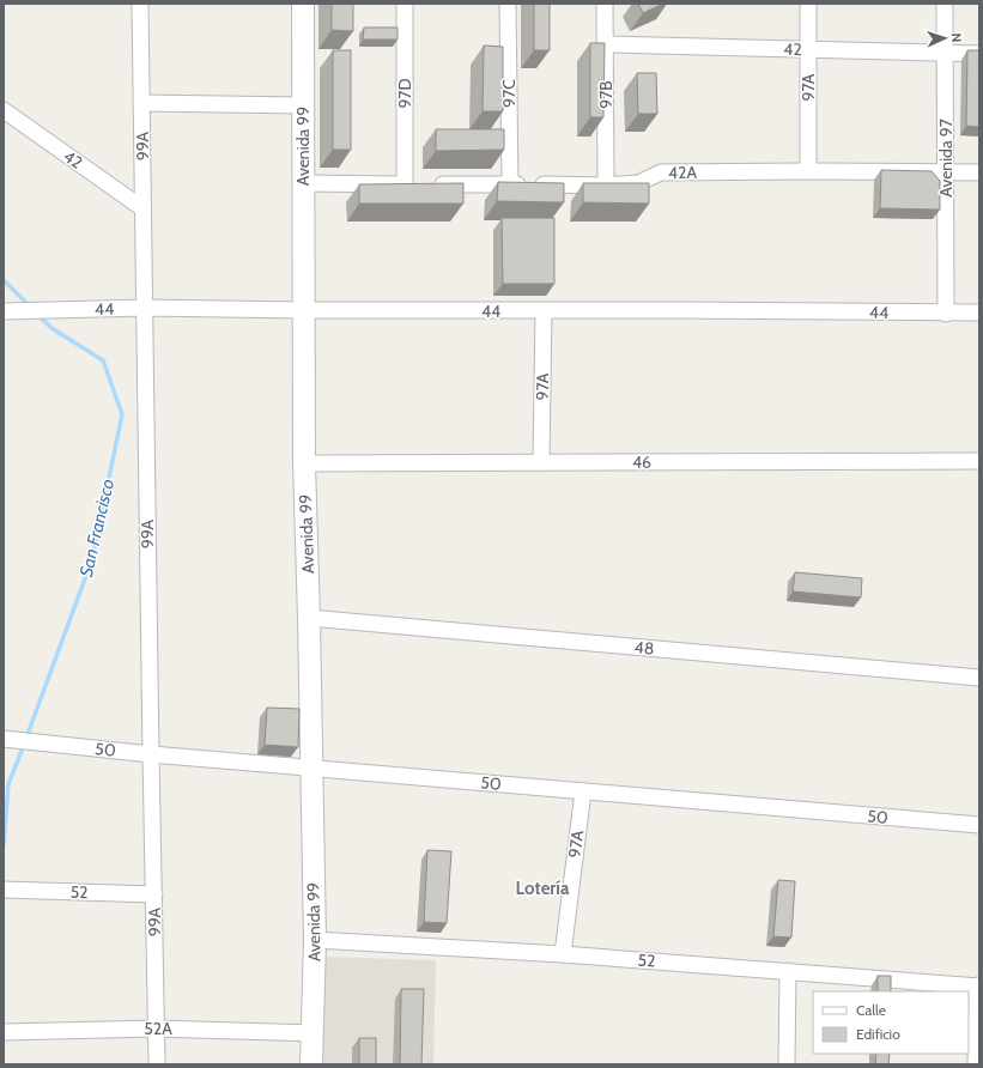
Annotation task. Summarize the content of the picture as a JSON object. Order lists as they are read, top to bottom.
{
  "streets": {
    "street": [
      "42",
      "97A",
      "97D",
      "97C",
      "97B",
      "99A",
      "Avenida 99",
      "Avenida 97",
      "42A",
      "44",
      "46",
      "48",
      "50",
      "52",
      "52A"
    ]
  },
  "crossings": [
    ["42", "97A"],
    ["42", "97B"],
    ["42", "99A"],
    ["42", "Avenida 97"],
    ["97A", "42A"],
    ["97A", "44"],
    ["97A", "46"],
    ["97A", "50"],
    ["97A", "52"],
    ["97D", "42A"],
    ["97C", "42A"],
    ["97B", "42A"],
    ["99A", "44"],
    ["99A", "50"],
    ["99A", "52"],
    ["99A", "52A"],
    ["Avenida 99", "42A"],
    ["Avenida 99", "44"],
    ["Avenida 99", "46"],
    ["Avenida 99", "48"],
    ["Avenida 99", "50"],
    ["Avenida 99", "52"],
    ["Avenida 99", "52A"],
    ["Avenida 97", "42A"],
    ["Avenida 97", "44"]
  ],
  "districts": ["Lotería"],
  "water": ["San Francisco"],
  "legend": ["Calle", "Edificio"],
  "north": "right"
}
